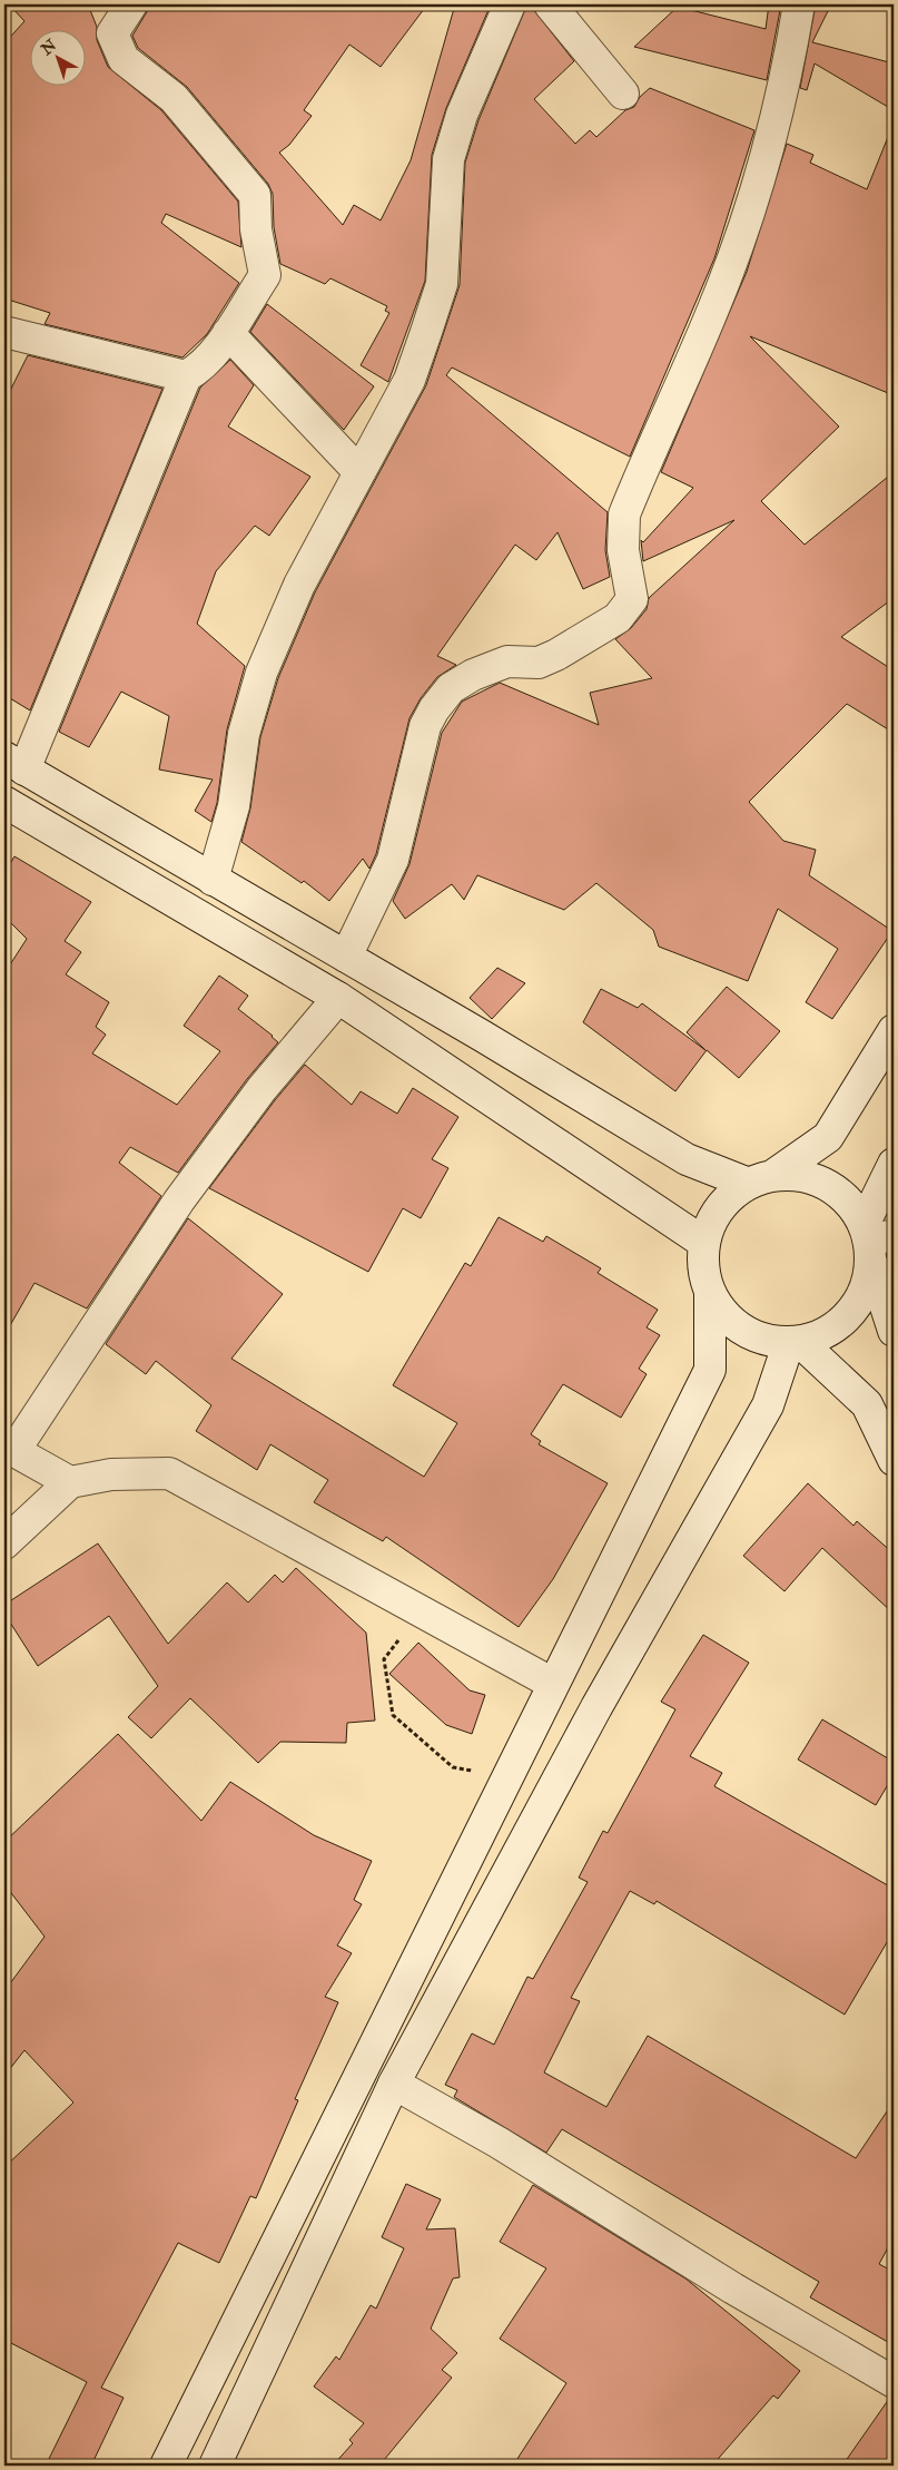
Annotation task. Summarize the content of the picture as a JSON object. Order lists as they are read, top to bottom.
{
  "north": "top left"
}
